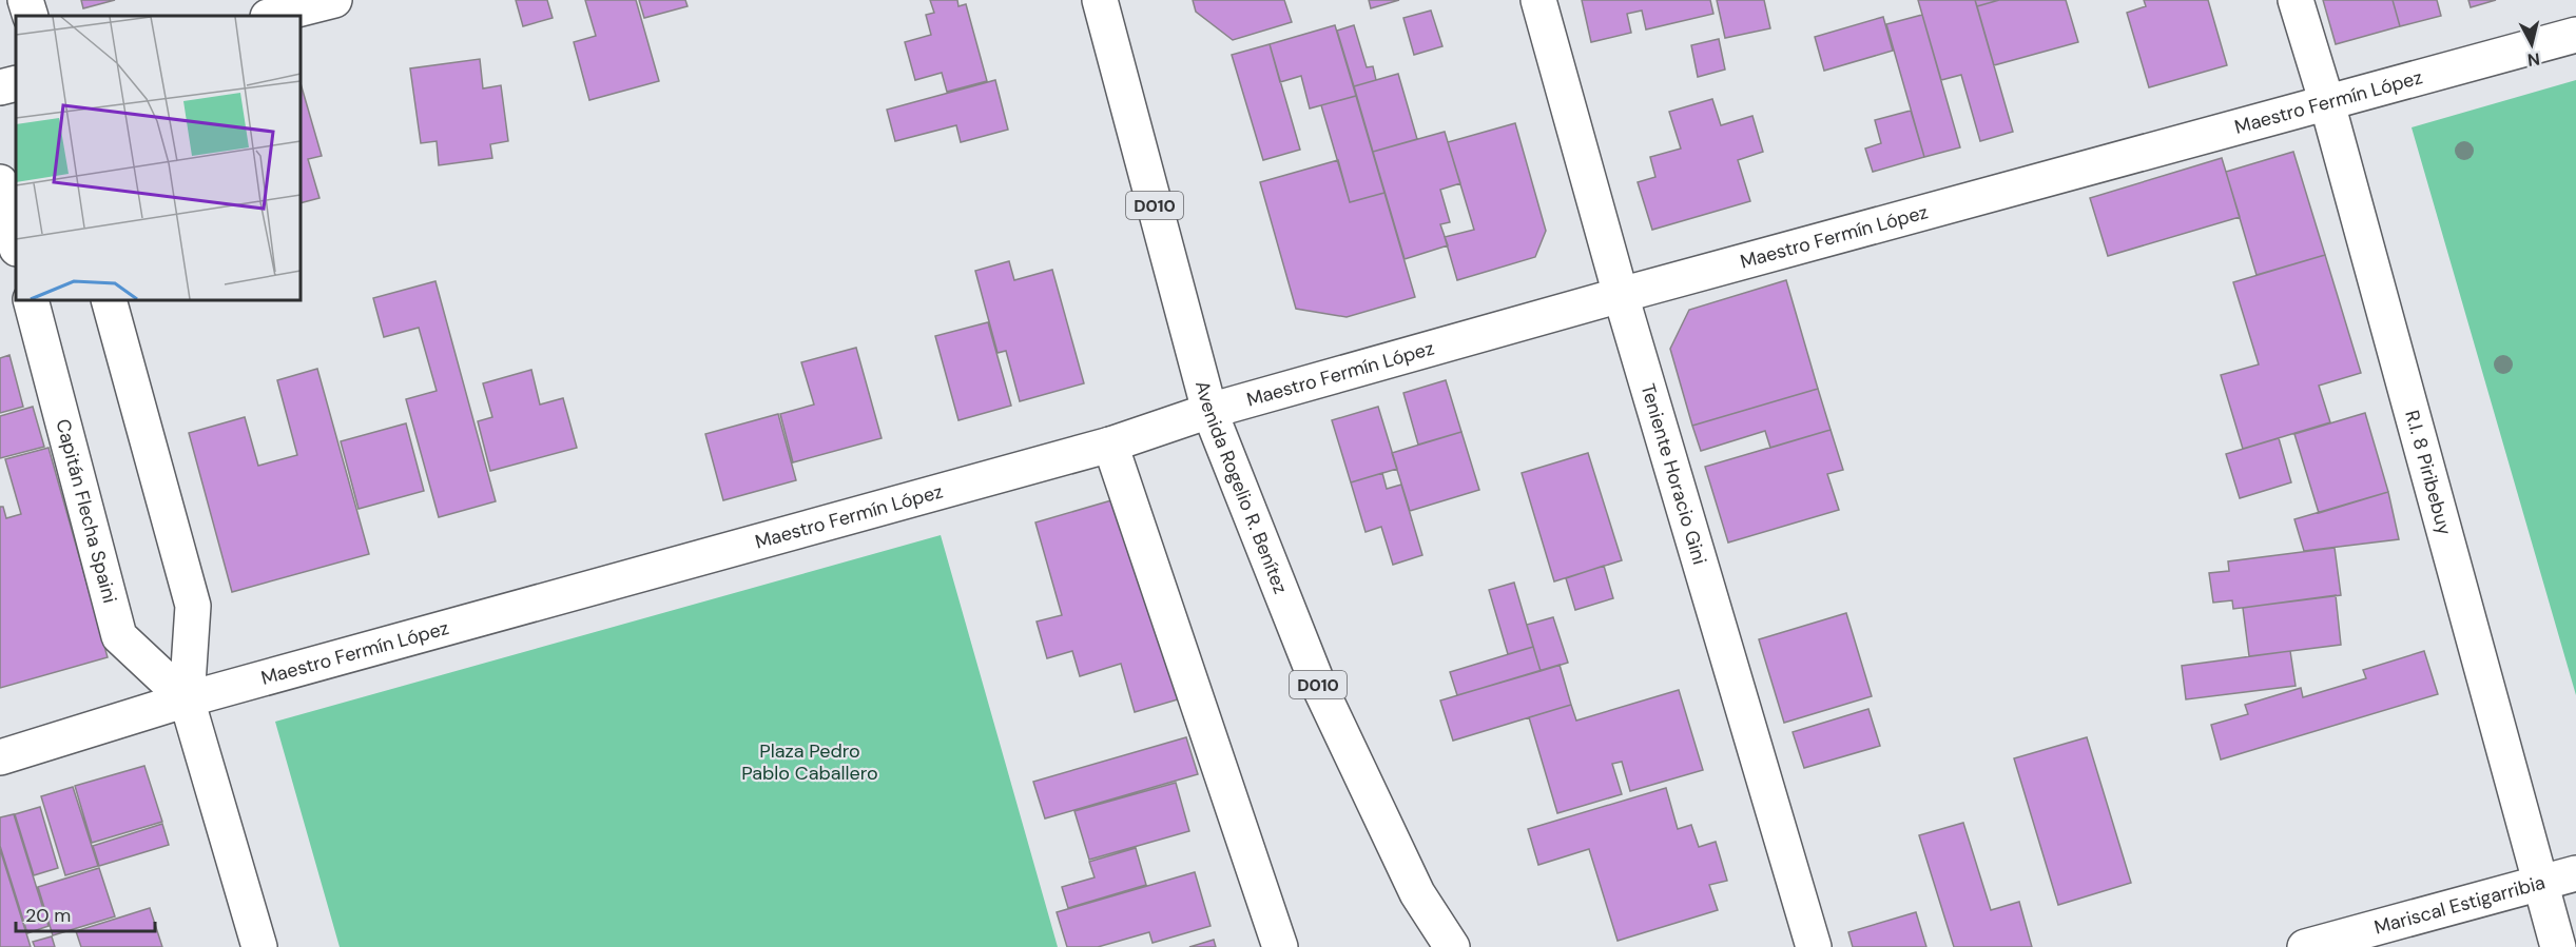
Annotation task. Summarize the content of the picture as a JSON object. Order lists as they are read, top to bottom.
{
  "streets": {
    "street": [
      "Maestro Fermín López",
      "D010",
      "R.I. 8 Piribebuy",
      "Teniente Horacio Gini",
      "Avenida Rogelio R. Benítez",
      "Capitán Flecha Spaini",
      "Mariscal Estigarribia"
    ]
  },
  "crossings": [
    ["Maestro Fermín López", "R.I. 8 Piribebuy"],
    ["Maestro Fermín López", "Teniente Horacio Gini"],
    ["Maestro Fermín López", "Avenida Rogelio R. Benítez"],
    ["Maestro Fermín López", "Capitán Flecha Spaini"],
    ["R.I. 8 Piribebuy", "Mariscal Estigarribia"]
  ],
  "parks": ["Plaza Pedro Pablo Caballero"],
  "scale_bar": "20 m",
  "north": "bottom"
}
